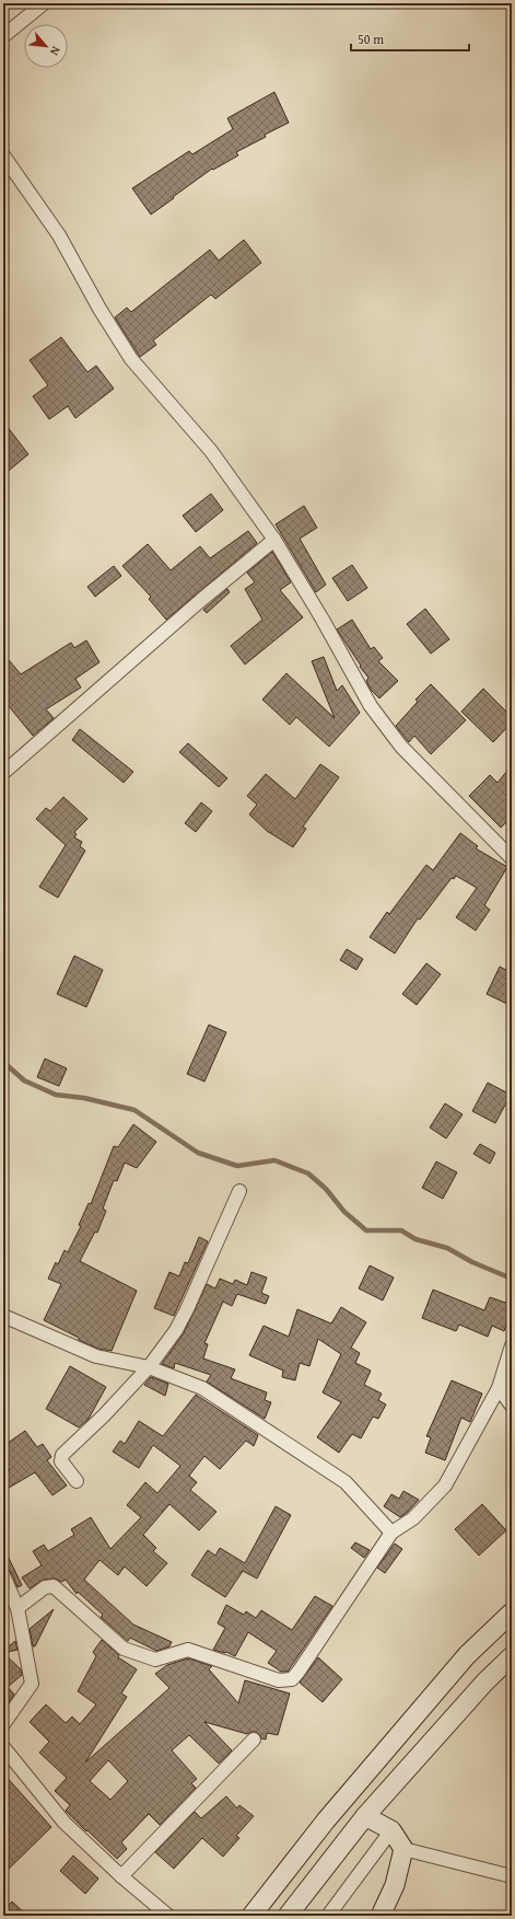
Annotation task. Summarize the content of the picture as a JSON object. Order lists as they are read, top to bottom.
{
  "scale_bar": "50 m",
  "north": "bottom right"
}
